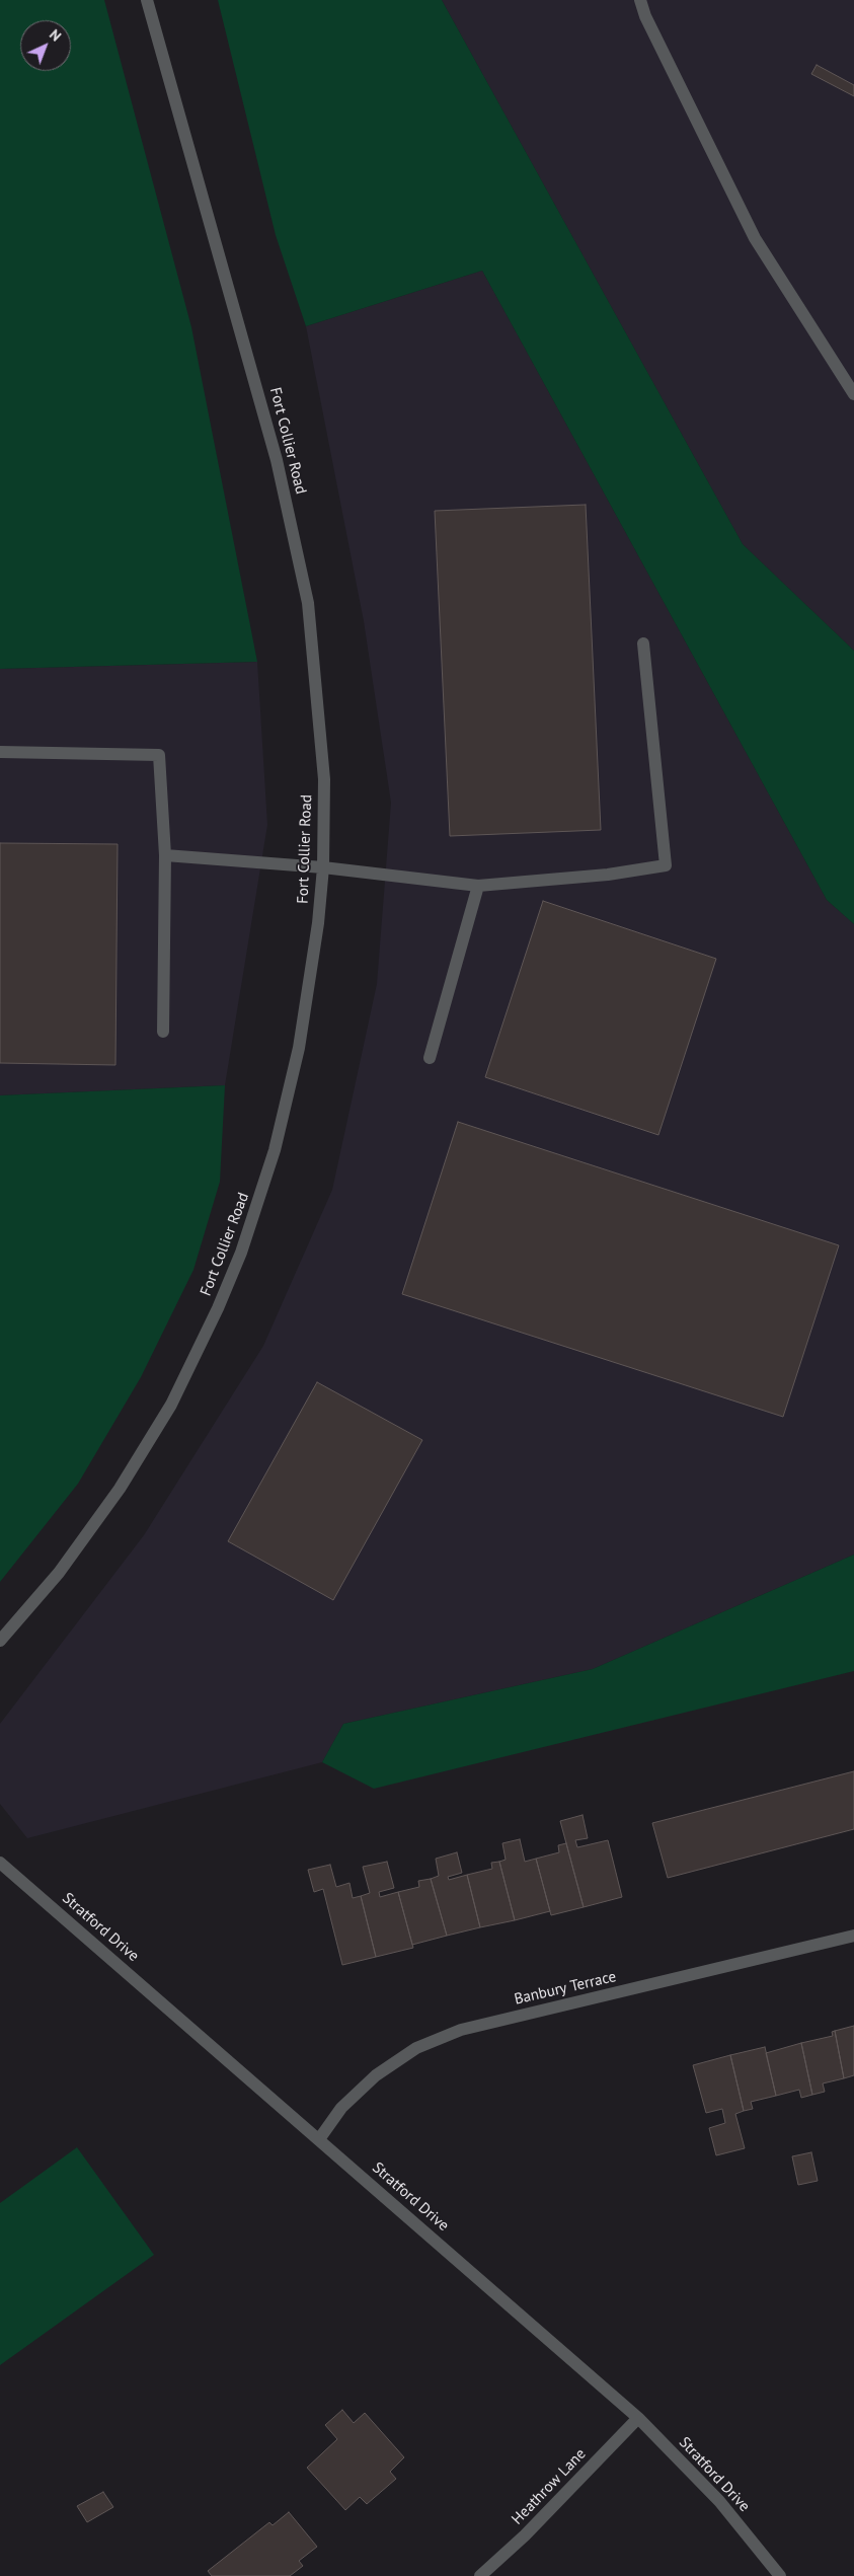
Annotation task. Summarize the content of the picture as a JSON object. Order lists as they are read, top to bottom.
{
  "streets": {
    "street": [
      "Fort Collier Road",
      "Stratford Drive",
      "Banbury Terrace",
      "Heathrow Lane"
    ]
  },
  "crossings": [
    ["Stratford Drive", "Banbury Terrace"],
    ["Stratford Drive", "Heathrow Lane"]
  ],
  "north": "top right"
}
